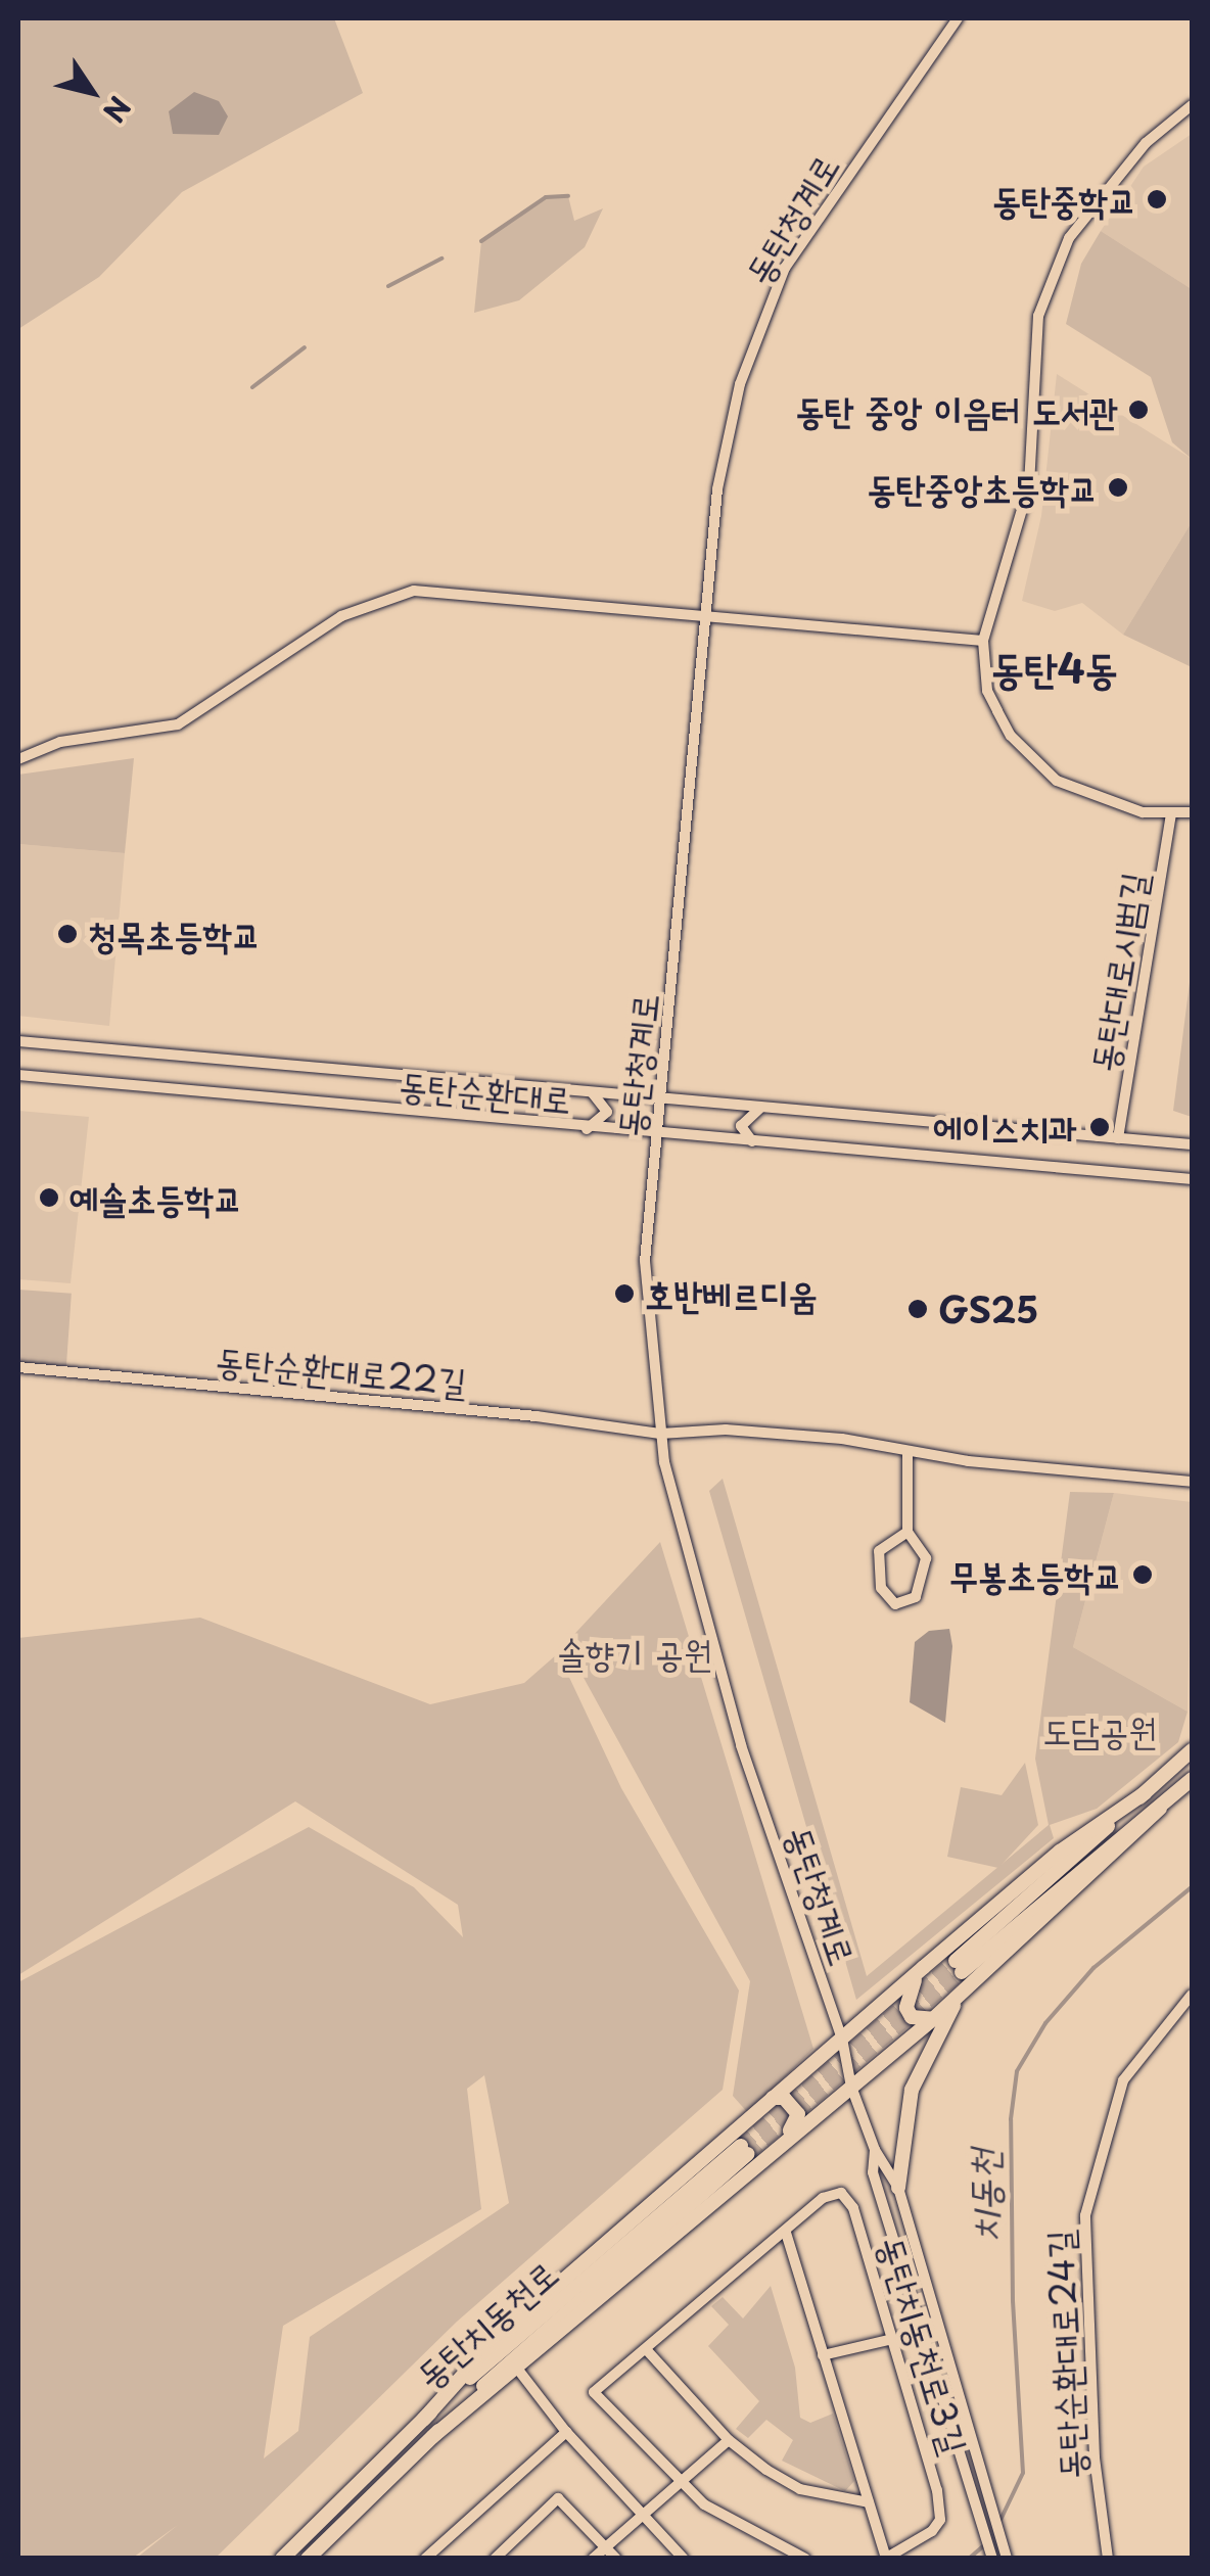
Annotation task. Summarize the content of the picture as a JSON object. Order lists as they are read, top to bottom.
{
  "streets": {
    "main road": ["동탄치동천로"],
    "street": [
      "동탄청계로",
      "동탄대로시범길",
      "동탄순환대로",
      "동탄순환대로22길",
      "동탄치동천로3길",
      "동탄순환대로24길"
    ]
  },
  "crossings": [
    ["동탄청계로", "동탄순환대로"],
    ["동탄청계로", "동탄순환대로22길"],
    ["동탄대로시범길", "동탄순환대로"]
  ],
  "districts": ["동탄4동"],
  "water": ["치동천"],
  "parks": ["솔향기 공원", "도담공원"],
  "places": [
    "동탄중학교",
    "동탄 중앙 이음터 도서관",
    "동탄중앙초등학교",
    "청목초등학교",
    "에이스치과",
    "예솔초등학교",
    "호반베르디움",
    "GS25",
    "무봉초등학교"
  ],
  "north": "bottom right"
}
